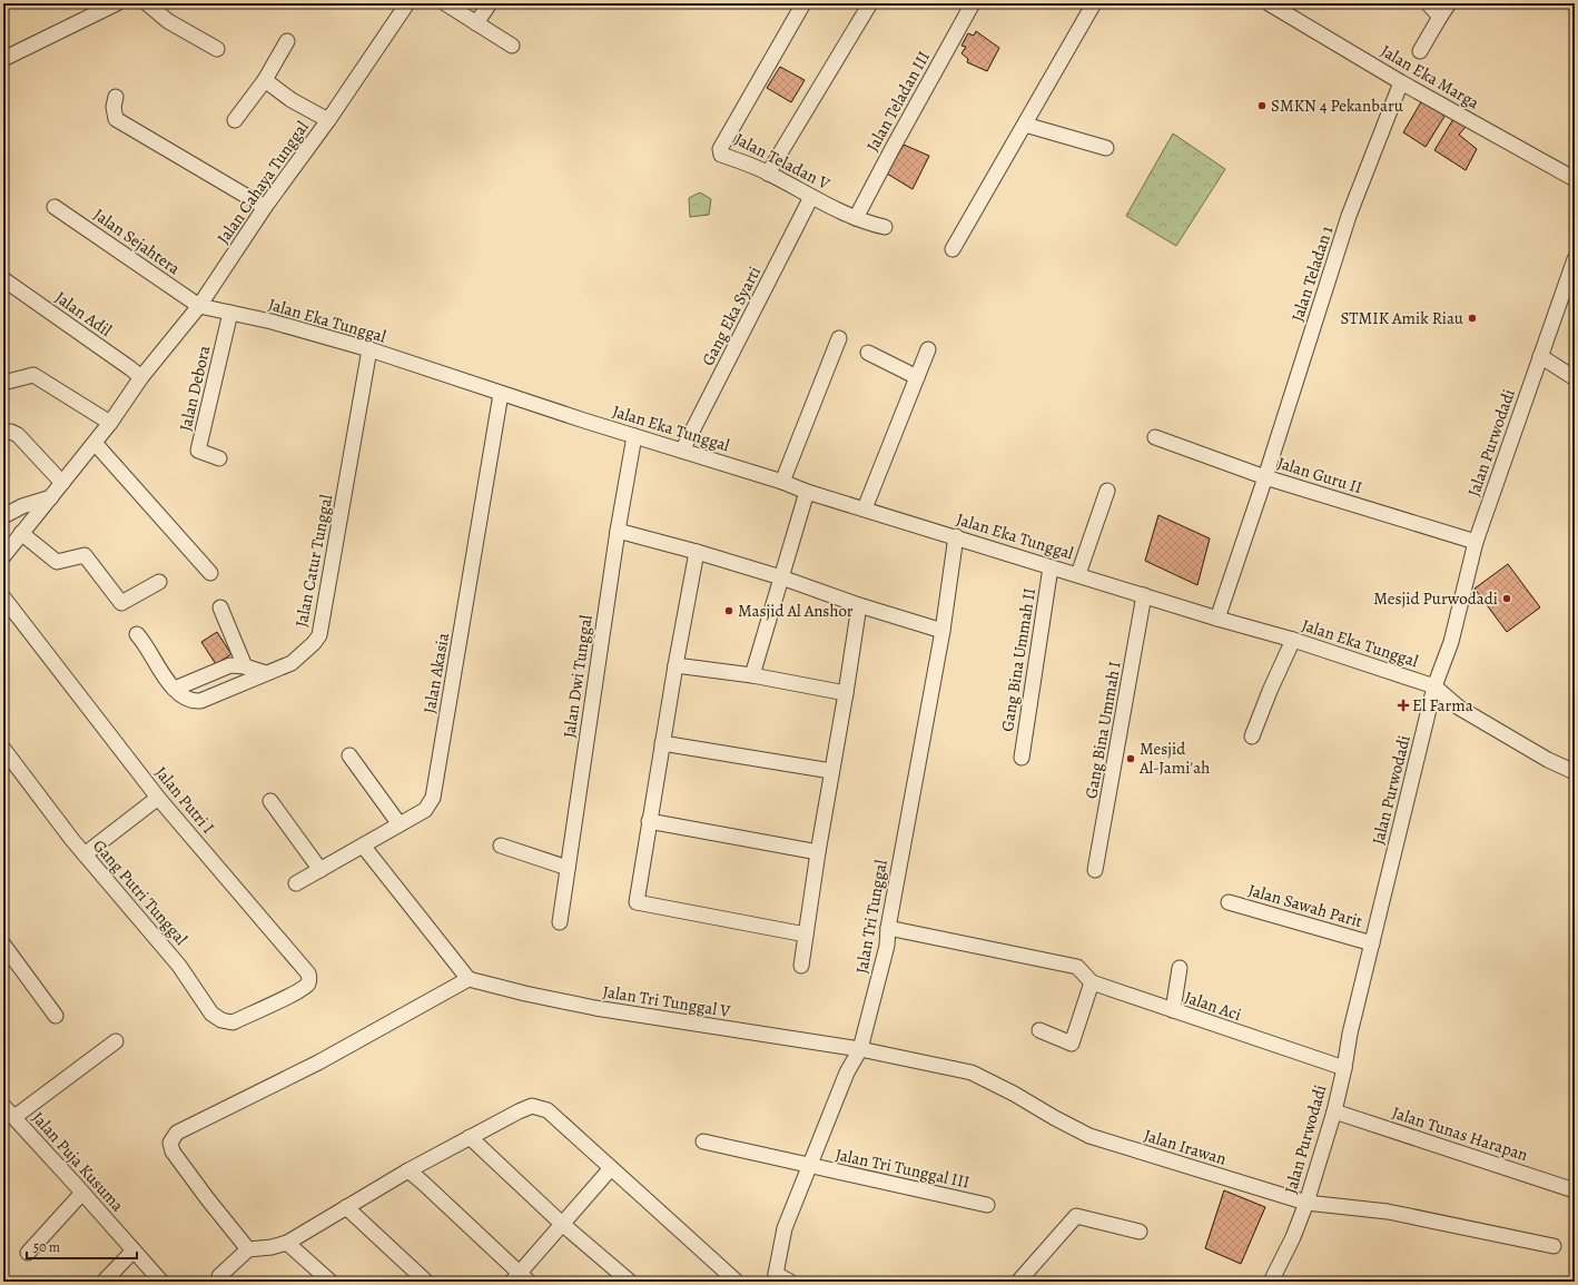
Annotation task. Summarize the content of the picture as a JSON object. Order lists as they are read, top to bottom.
{
  "streets": {
    "street": [
      "Jalan Eka Marga",
      "Jalan Teladan III",
      "Jalan Teladan V",
      "Jalan Cahaya Tunggal",
      "Jalan Sejahtera",
      "Jalan Teladan 1",
      "Jalan Adil",
      "Gang Eka Syarti",
      "Jalan Eka Tunggal",
      "Jalan Debora",
      "Jalan Purwodadi",
      "Jalan Guru II",
      "Jalan Catur Tunggal",
      "Gang Bina Ummah II",
      "Jalan Akasia",
      "Jalan Dwi Tunggal",
      "Gang Bina Ummah I",
      "Jalan Putri I",
      "Gang Putri Tunggal",
      "Jalan Sawah Parit",
      "Jalan Tri Tunggal",
      "Jalan Tri Tunggal V",
      "Jalan Aci",
      "Jalan Tunas Harapan",
      "Jalan Irawan",
      "Jalan Puja Kusuma",
      "Jalan Tri Tunggal III"
    ]
  },
  "crossings": [
    ["Jalan Eka Marga", "Jalan Teladan 1"],
    ["Jalan Teladan III", "Jalan Teladan V"],
    ["Jalan Teladan V", "Gang Eka Syarti"],
    ["Jalan Cahaya Tunggal", "Jalan Sejahtera"],
    ["Jalan Cahaya Tunggal", "Jalan Eka Tunggal"],
    ["Jalan Sejahtera", "Jalan Eka Tunggal"],
    ["Jalan Teladan 1", "Jalan Eka Tunggal"],
    ["Jalan Teladan 1", "Jalan Guru II"],
    ["Gang Eka Syarti", "Jalan Eka Tunggal"],
    ["Jalan Eka Tunggal", "Jalan Debora"],
    ["Jalan Eka Tunggal", "Jalan Purwodadi"],
    ["Jalan Eka Tunggal", "Jalan Catur Tunggal"],
    ["Jalan Eka Tunggal", "Gang Bina Ummah II"],
    ["Jalan Eka Tunggal", "Jalan Akasia"],
    ["Jalan Eka Tunggal", "Jalan Dwi Tunggal"],
    ["Jalan Eka Tunggal", "Gang Bina Ummah I"],
    ["Jalan Eka Tunggal", "Jalan Tri Tunggal"],
    ["Jalan Purwodadi", "Jalan Guru II"],
    ["Jalan Purwodadi", "Jalan Sawah Parit"],
    ["Jalan Purwodadi", "Jalan Aci"],
    ["Jalan Purwodadi", "Jalan Tunas Harapan"],
    ["Jalan Purwodadi", "Jalan Irawan"],
    ["Jalan Putri I", "Gang Putri Tunggal"],
    ["Jalan Tri Tunggal", "Jalan Tri Tunggal V"],
    ["Jalan Tri Tunggal", "Jalan Tri Tunggal III"],
    ["Jalan Tri Tunggal V", "Jalan Irawan"]
  ],
  "places": {
    "other": [
      "SMKN 4 Pekanbaru",
      "STMIK Amik Riau",
      "Mesjid Purwodadi",
      "Masjid Al Anshor",
      "Mesjid Al-Jami'ah"
    ],
    "health": ["El Farma"]
  },
  "scale_bar": "50 m"
}
